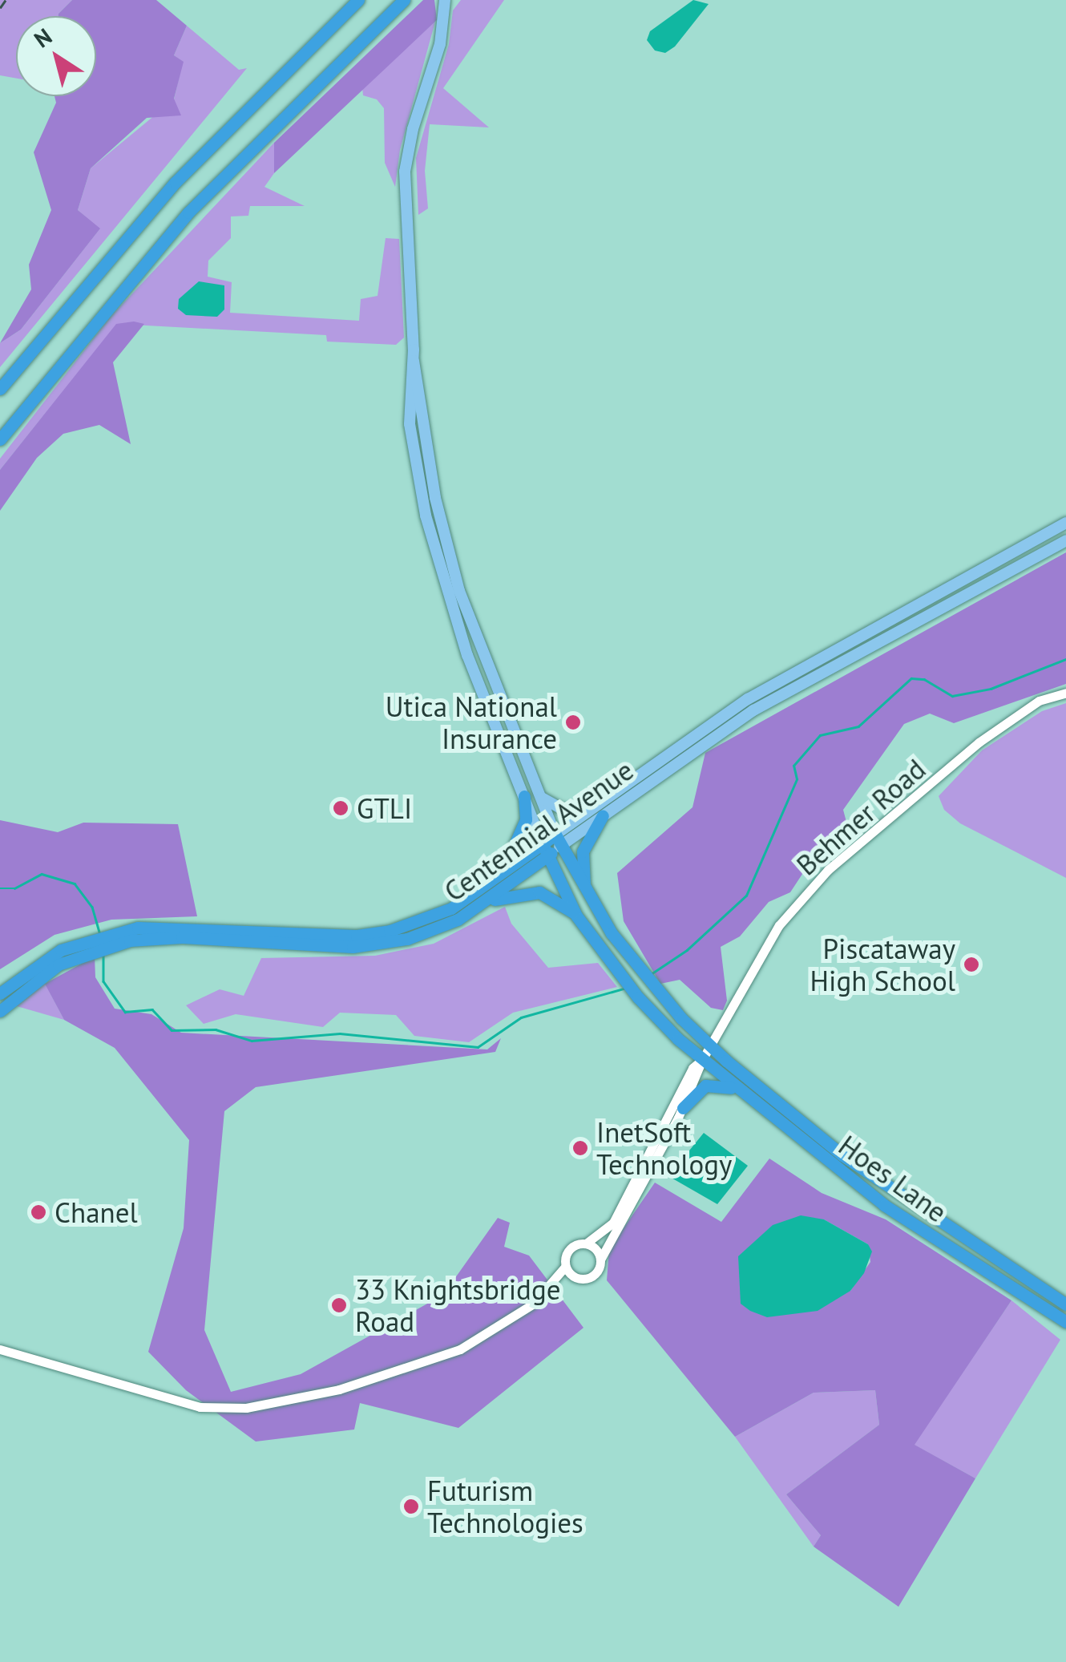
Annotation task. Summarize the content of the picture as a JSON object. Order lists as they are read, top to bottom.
{
  "streets": {
    "highway": ["Centennial Avenue", "Hoes Lane"],
    "street": ["Behmer Road"]
  },
  "crossings": [
    ["Behmer Road", "Hoes Lane"],
    ["Centennial Avenue", "Hoes Lane"]
  ],
  "places": [
    "Utica National Insurance",
    "GTLI",
    "Piscataway High School",
    "InetSoft Technology",
    "Chanel",
    "33 Knightsbridge Road",
    "Futurism Technologies"
  ],
  "north": "top left"
}
